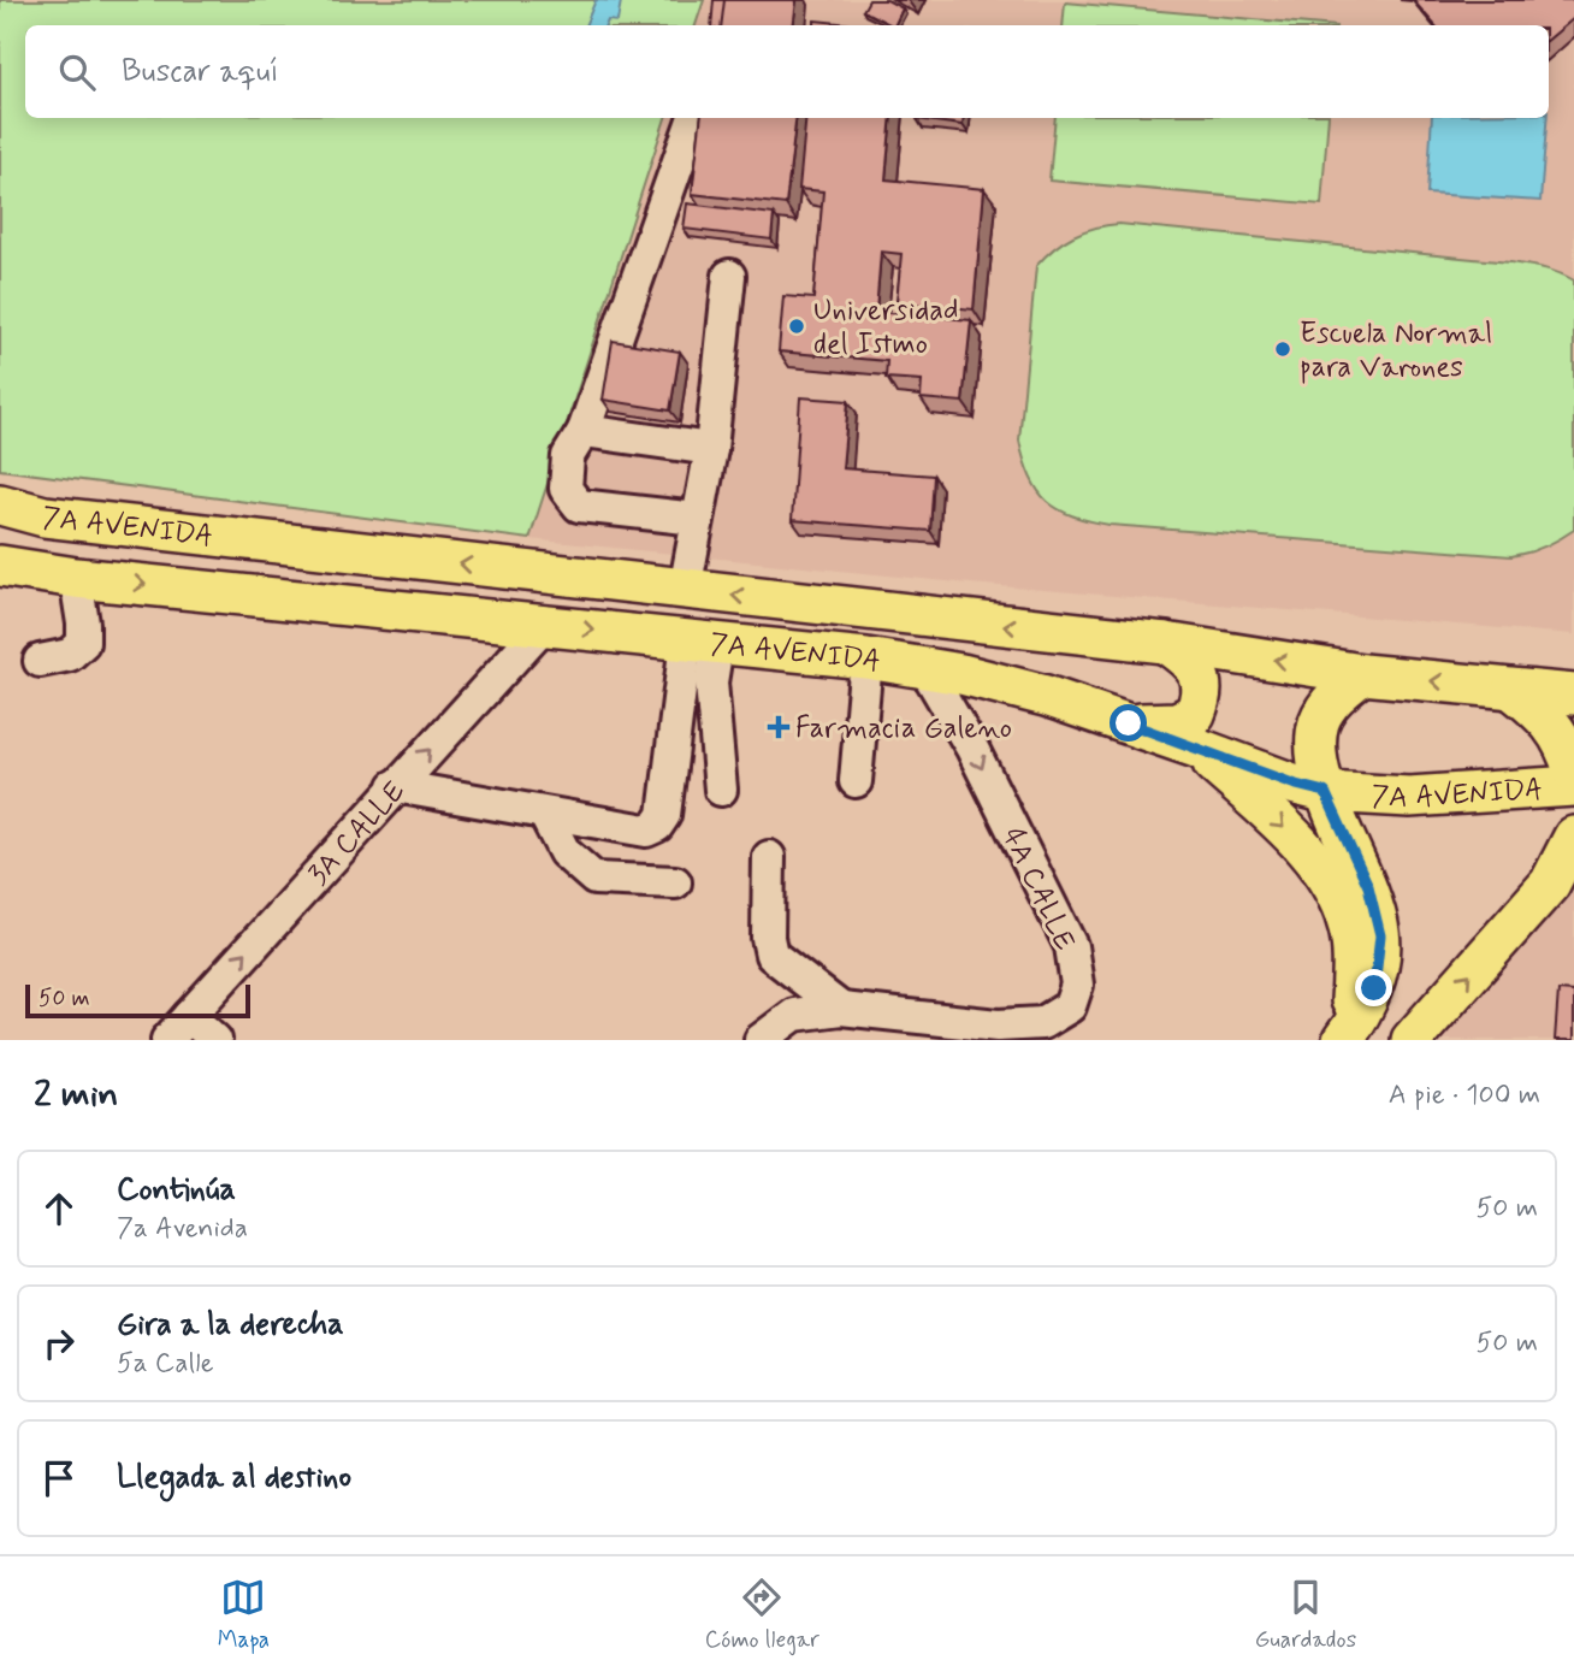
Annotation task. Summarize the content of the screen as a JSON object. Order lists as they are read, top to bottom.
{
  "streets": {
    "main road": ["7A AVENIDA"],
    "street": ["3A CALLE", "4A CALLE"]
  },
  "crossings": [
    ["7A AVENIDA", "3A CALLE"],
    ["7A AVENIDA", "4A CALLE"]
  ],
  "one_way": ["3A CALLE", "4A CALLE"],
  "places": {
    "other": ["Universidad del Istmo", "Escuela Normal para Varones"],
    "health": ["Farmacia Galeno"]
  },
  "scale_bar": "50 m",
  "page": {
    "search": "Buscar aquí",
    "scale": "50 m",
    "heading": ["2 min", "A pie · 100 m"],
    "list": [
      ["Continúa", "7a Avenida", "50 m"],
      ["Gira a la derecha", "5a Calle", "50 m"],
      "Llegada al destino"
    ],
    "nav": ["Mapa", "Cómo llegar", "Guardados"]
  }
}
